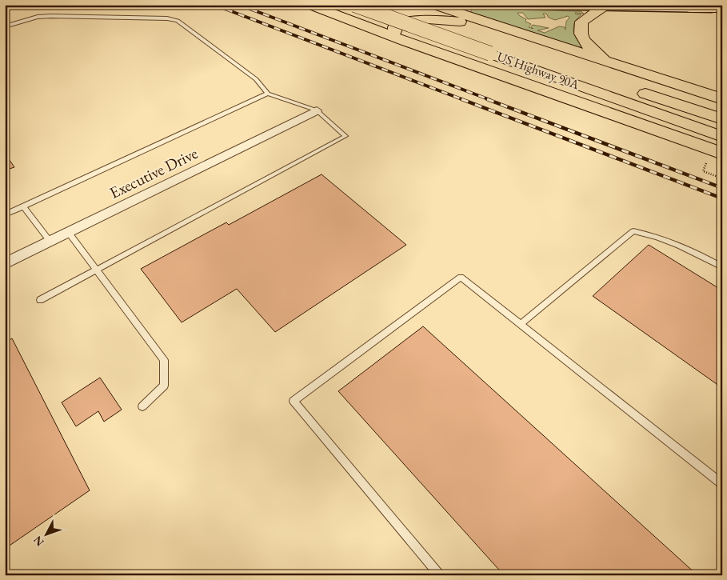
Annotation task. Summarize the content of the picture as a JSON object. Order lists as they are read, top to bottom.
{
  "streets": {
    "highway": ["US Highway 90A"],
    "street": ["Executive Drive"]
  },
  "north": "bottom left"
}
